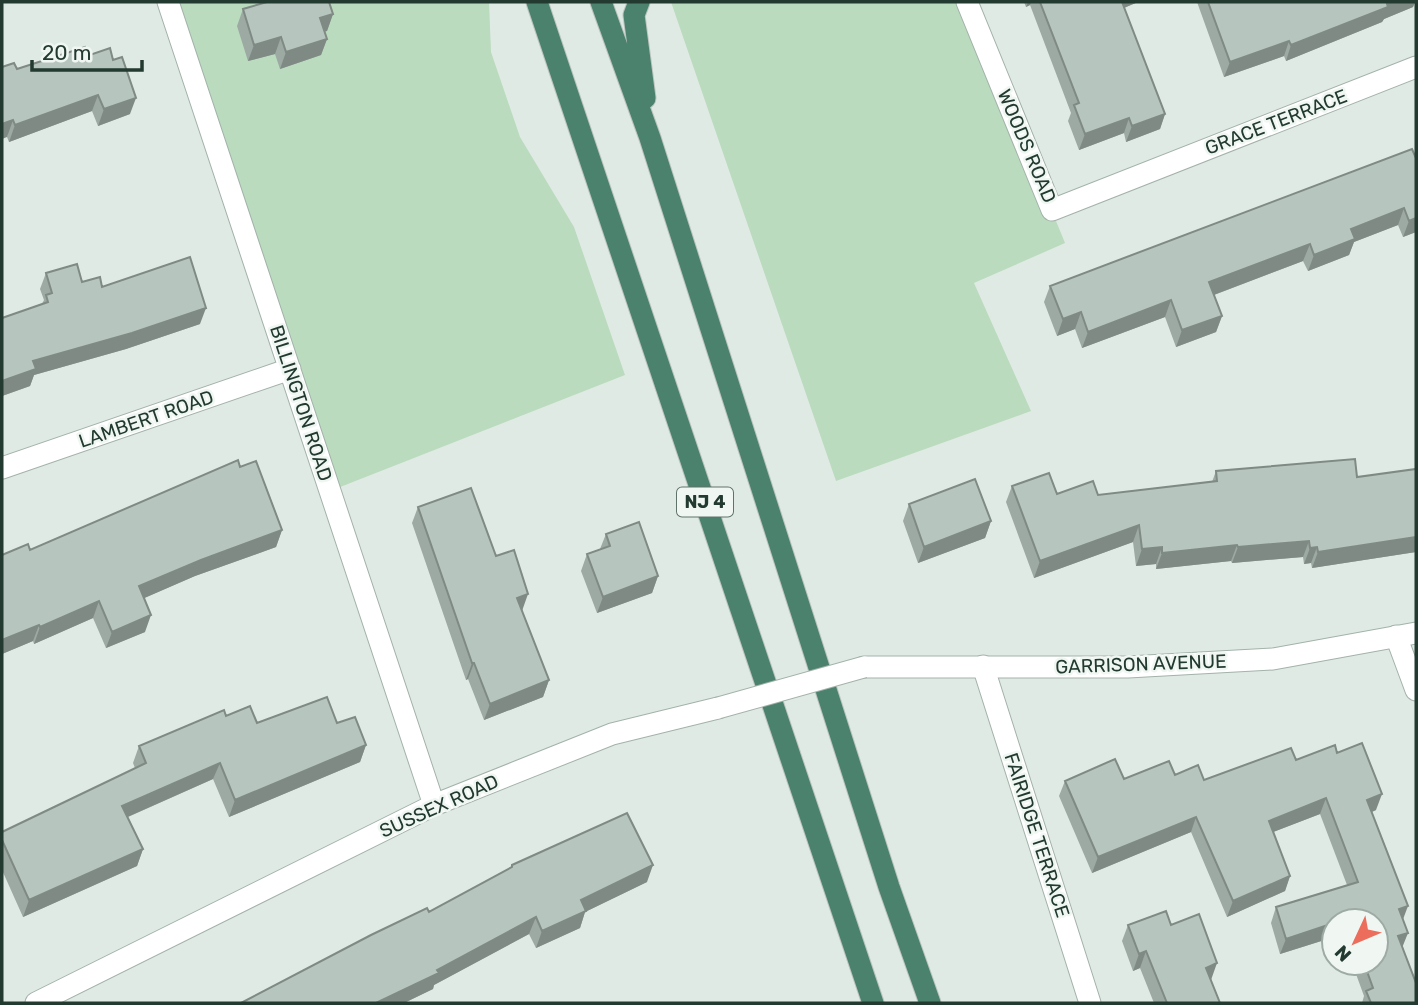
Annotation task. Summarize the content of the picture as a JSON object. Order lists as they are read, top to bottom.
{
  "streets": {
    "highway": ["NJ 4"],
    "street": [
      "GRACE TERRACE",
      "WOODS ROAD",
      "BILLINGTON ROAD",
      "LAMBERT ROAD",
      "GARRISON AVENUE",
      "SUSSEX ROAD",
      "FAIRIDGE TERRACE"
    ]
  },
  "crossings": [
    ["GRACE TERRACE", "WOODS ROAD"],
    ["BILLINGTON ROAD", "LAMBERT ROAD"],
    ["BILLINGTON ROAD", "SUSSEX ROAD"],
    ["GARRISON AVENUE", "SUSSEX ROAD"],
    ["GARRISON AVENUE", "FAIRIDGE TERRACE"]
  ],
  "scale_bar": "20 m",
  "north": "bottom left"
}
